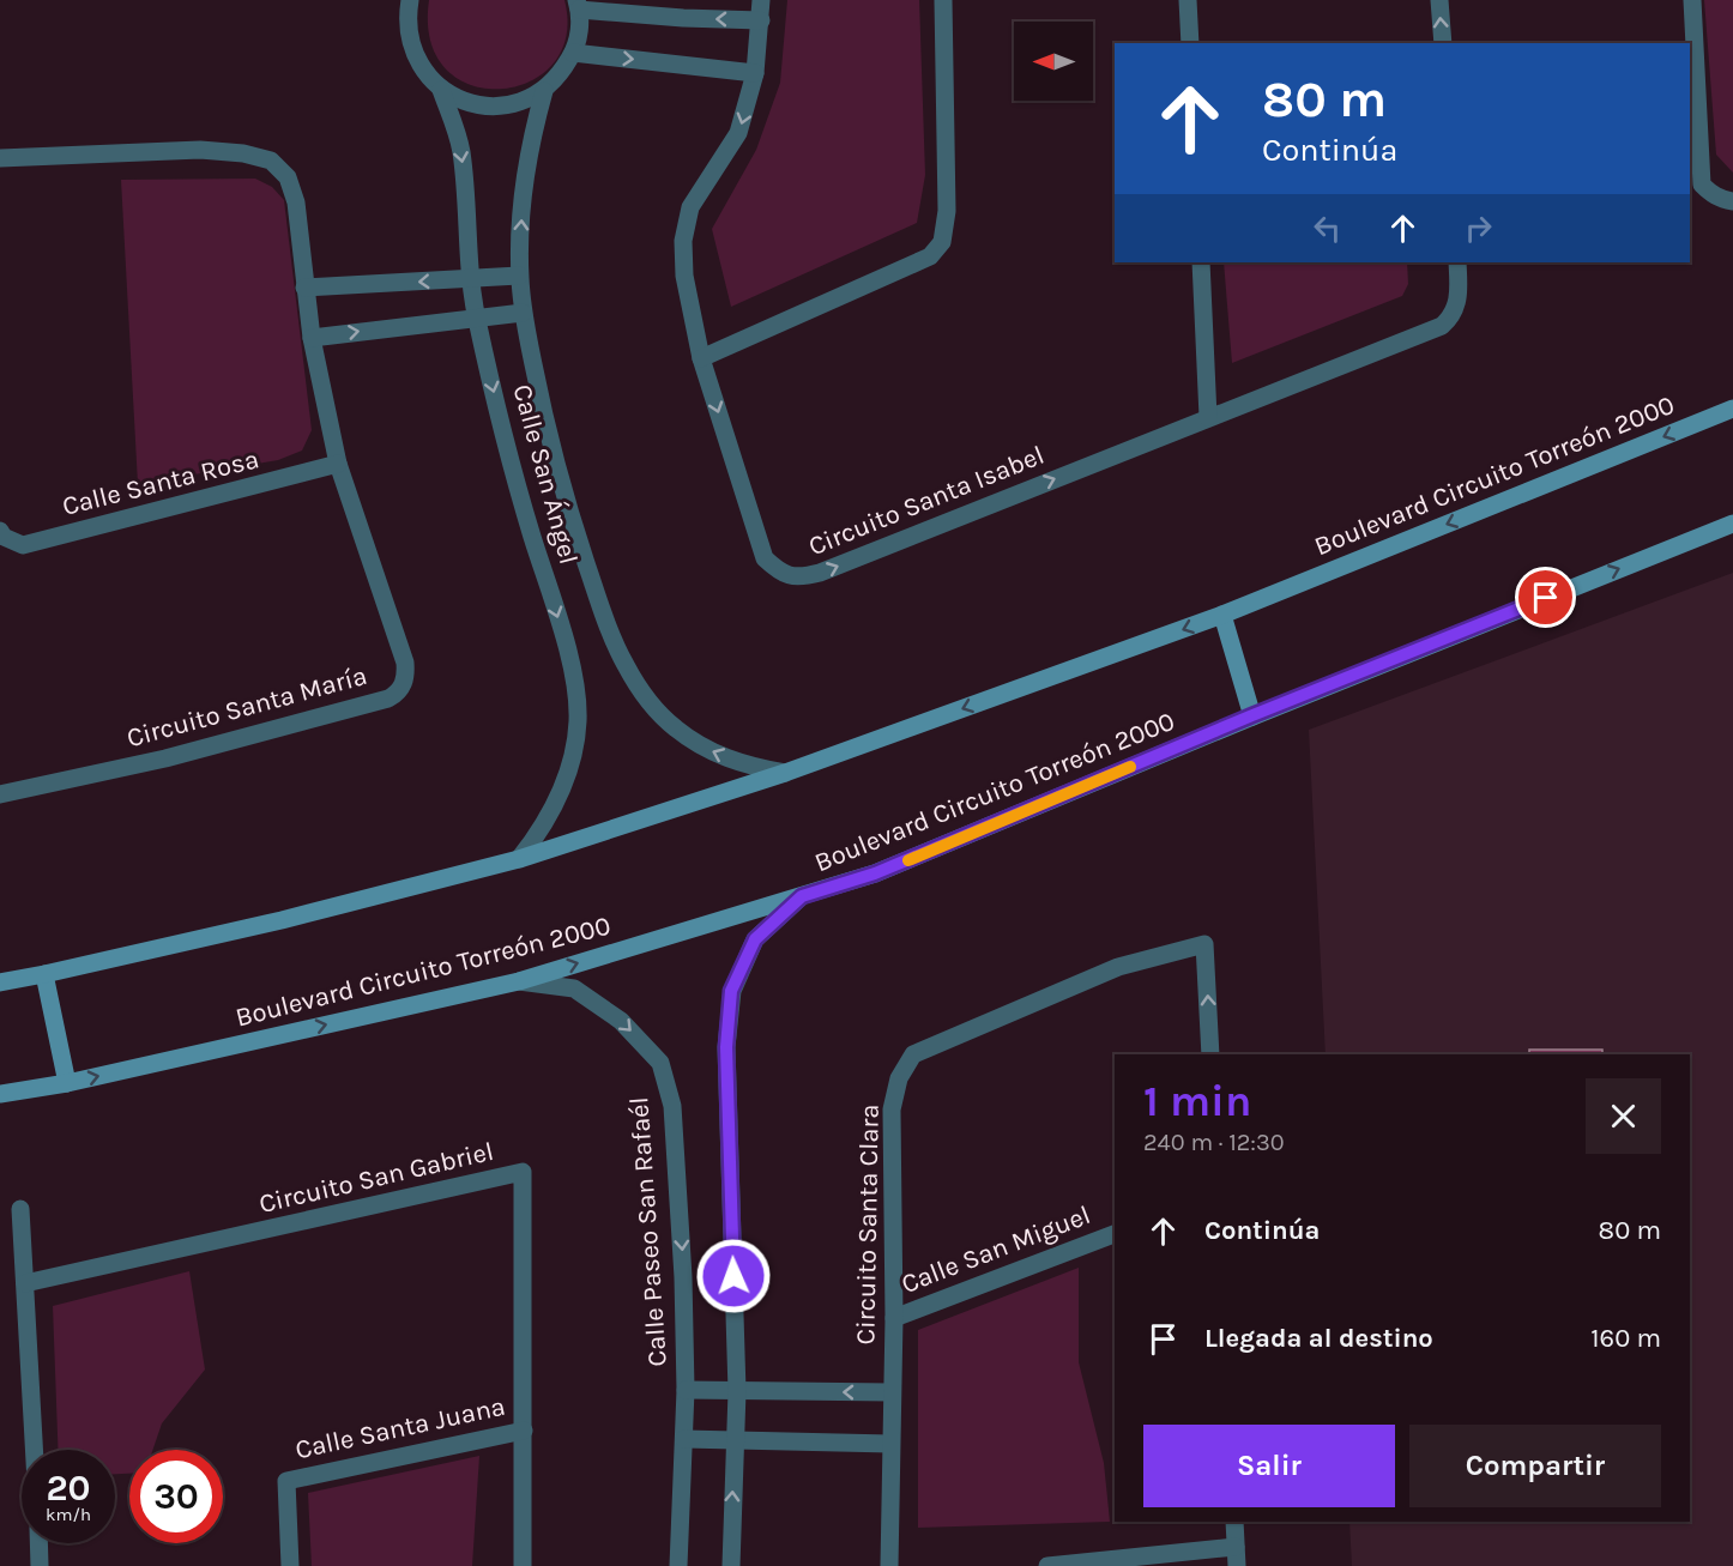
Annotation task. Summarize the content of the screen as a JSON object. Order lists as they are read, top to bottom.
{
  "streets": {
    "main road": ["Boulevard Circuito Torreón 2000"],
    "street": [
      "Calle San Ángel",
      "Calle Santa Rosa",
      "Circuito Santa Isabel",
      "Circuito Santa María",
      "Circuito San Gabriel",
      "Circuito Santa Clara",
      "Calle Paseo San Rafaél",
      "Calle San Miguel",
      "Calle Santa Juana"
    ]
  },
  "crossings": [
    ["Calle San Ángel", "Boulevard Circuito Torreón 2000"],
    ["Boulevard Circuito Torreón 2000", "Calle Paseo San Rafaél"],
    ["Calle Santa Rosa", "Circuito Santa María"],
    ["Circuito San Gabriel", "Calle Santa Juana"],
    ["Circuito Santa Clara", "Calle San Miguel"]
  ],
  "one_way": ["Calle Paseo San Rafaél"],
  "north": "left",
  "page": {
    "turn": ["80 m", "Continúa"],
    "heading": ["1 min", "240 m · 12:30"],
    "list": [
      {
        "name": "Continúa",
        "value": "80 m"
      },
      {
        "name": "Llegada al destino",
        "value": "160 m"
      }
    ],
    "buttons": ["Salir", "Compartir"],
    "speed": "20 km/h",
    "limit": "30"
  }
}
